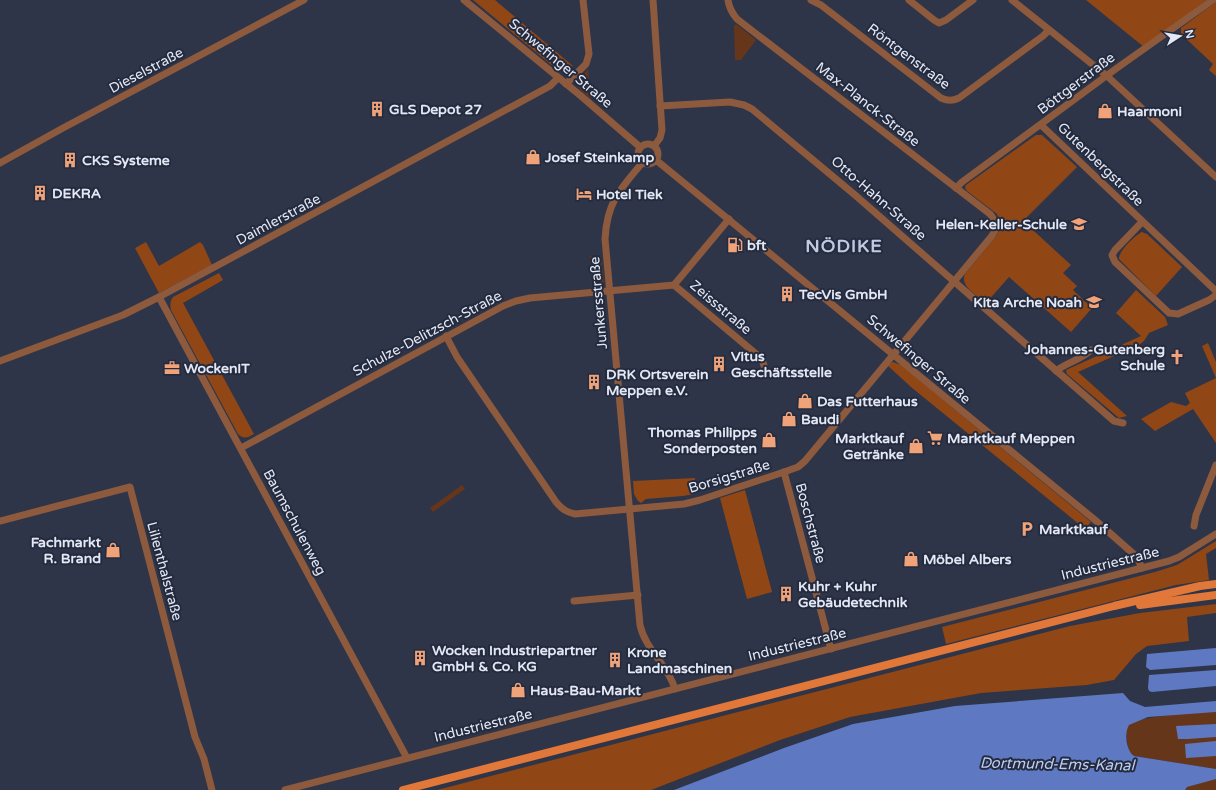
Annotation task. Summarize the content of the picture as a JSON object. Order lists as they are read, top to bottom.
{
  "streets": {
    "street": [
      "Röntgenstraße",
      "Schwefinger Straße",
      "Dieselstraße",
      "Böttgerstraße",
      "Max-Planck-Straße",
      "Gutenbergstraße",
      "Otto-Hahn-Straße",
      "Daimlerstraße",
      "Junkersstraße",
      "Zeissstraße",
      "Schulze-Delitzsch-Straße",
      "Borsigstraße",
      "Baumschulenweg",
      "Boschstraße",
      "Industriestraße",
      "Lilienthalstraße"
    ]
  },
  "crossings": [
    ["Schwefinger Straße", "Daimlerstraße"],
    ["Schwefinger Straße", "Junkersstraße"],
    ["Schwefinger Straße", "Borsigstraße"],
    ["Schwefinger Straße", "Industriestraße"],
    ["Böttgerstraße", "Max-Planck-Straße"],
    ["Böttgerstraße", "Gutenbergstraße"],
    ["Max-Planck-Straße", "Borsigstraße"],
    ["Otto-Hahn-Straße", "Borsigstraße"],
    ["Daimlerstraße", "Baumschulenweg"],
    ["Junkersstraße", "Schulze-Delitzsch-Straße"],
    ["Junkersstraße", "Borsigstraße"],
    ["Junkersstraße", "Industriestraße"],
    ["Zeissstraße", "Schulze-Delitzsch-Straße"],
    ["Schulze-Delitzsch-Straße", "Borsigstraße"],
    ["Schulze-Delitzsch-Straße", "Baumschulenweg"],
    ["Borsigstraße", "Boschstraße"],
    ["Baumschulenweg", "Industriestraße"],
    ["Boschstraße", "Industriestraße"]
  ],
  "districts": ["NÖDIKE"],
  "water": ["Dortmund-Ems-Kanal"],
  "places": {
    "building": [
      "GLS Depot 27",
      "CKS Systeme",
      "DEKRA",
      "TecVis GmbH",
      "Vitus Geschäftsstelle",
      "DRK Ortsverein Meppen e.V.",
      "Kuhr + Kuhr Gebäudetechnik",
      "Wocken Industriepartner GmbH & Co. KG",
      "Krone Landmaschinen"
    ],
    "shop": [
      "Haarmoni",
      "Josef Steinkamp",
      "Das Futterhaus",
      "Baudi",
      "Thomas Philipps Sonderposten",
      "Marktkauf Getränke",
      "Fachmarkt R. Brand",
      "Möbel Albers",
      "Haus-Bau-Markt"
    ],
    "hotel": ["Hotel Tiek"],
    "school or university": ["Helen-Keller-Schule", "Kita Arche Noah"],
    "fuel station": ["bft"],
    "church": ["Johannes-Gutenberg Schule"],
    "office": ["WockenIT"],
    "supermarket": ["Marktkauf Meppen"],
    "parking": ["Marktkauf"]
  },
  "north": "right"
}
